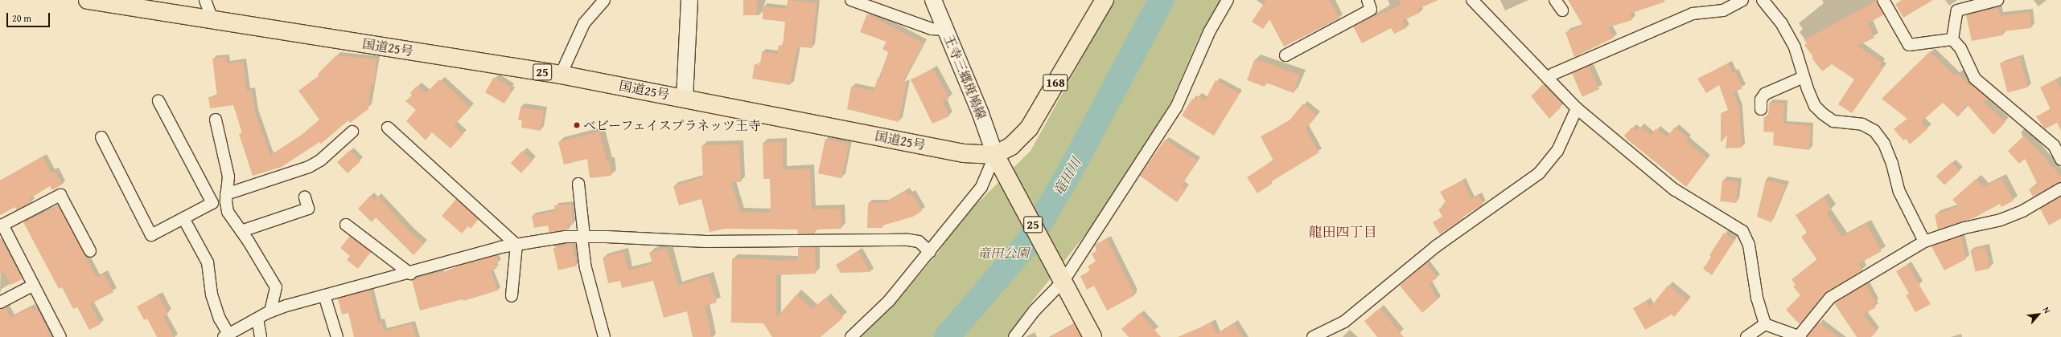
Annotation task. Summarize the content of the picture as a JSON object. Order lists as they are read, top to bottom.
{
  "streets": {
    "highway": ["国道25号", "25", "168"],
    "main road": ["王寺三郷斑鳩線"]
  },
  "crossings": [
    ["国道25号", "25"],
    ["国道25号", "王寺三郷斑鳩線"],
    ["国道25号", "168"],
    ["25", "王寺三郷斑鳩線"],
    ["25", "168"],
    ["王寺三郷斑鳩線", "168"]
  ],
  "districts": ["龍田四丁目"],
  "water": ["竜田川"],
  "parks": ["竜田公園"],
  "places": ["ベビーフェイスプラネッツ王寺"],
  "scale_bar": "20 m",
  "north": "top right"
}
